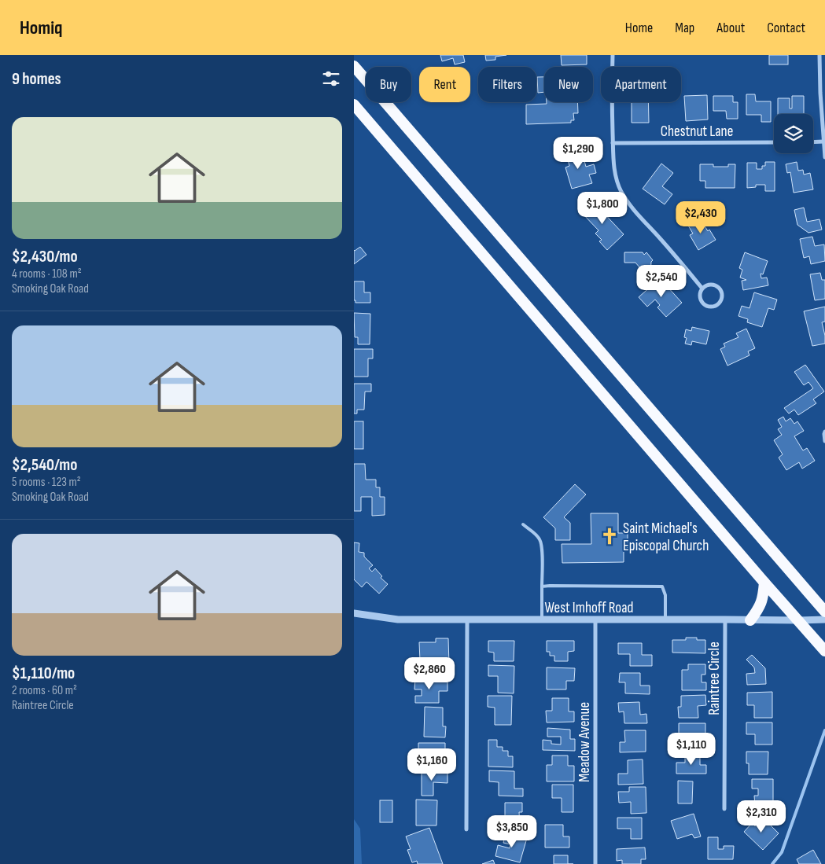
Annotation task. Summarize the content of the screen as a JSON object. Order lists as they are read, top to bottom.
{
  "streets": {
    "street": [
      "Chestnut Lane",
      "West Imhoff Road",
      "Raintree Circle",
      "Meadow Avenue"
    ]
  },
  "crossings": [
    ["West Imhoff Road", "Raintree Circle"],
    ["West Imhoff Road", "Meadow Avenue"]
  ],
  "places": {
    "church": ["Saint Michael's Episcopal Church"]
  },
  "page": {
    "header": "Homiq",
    "nav": [
      "Home",
      "Map",
      "About",
      "Contact"
    ],
    "heading": "9 homes",
    "chip": [
      "Buy",
      "Rent",
      "Filters",
      "New",
      "Apartment"
    ],
    "list": [
      {
        "name": "$2,430/mo",
        "note": "4 rooms · 108 m² · Smoking Oak Road"
      },
      {
        "name": "$2,540/mo",
        "note": "5 rooms · 123 m² · Smoking Oak Road"
      },
      {
        "name": "$1,110/mo",
        "note": "2 rooms · 60 m² · Raintree Circle"
      }
    ],
    "price": [
      "$1,290",
      "$1,800",
      "$2,430",
      "$2,540",
      "$2,860",
      "$1,110",
      "$1,160",
      "$2,310",
      "$3,850"
    ]
  }
}
